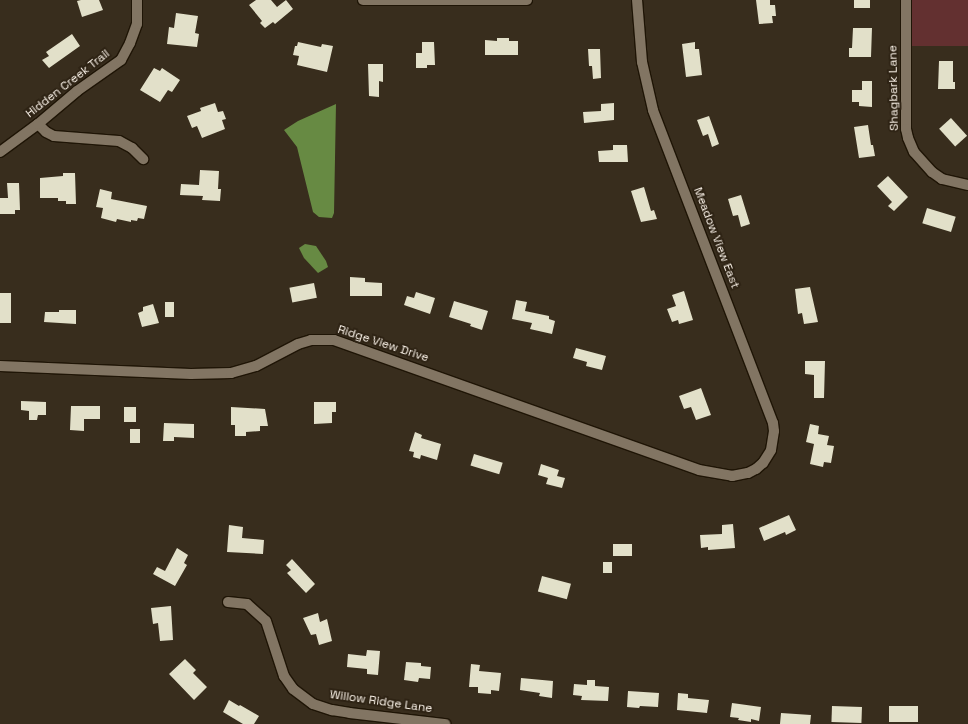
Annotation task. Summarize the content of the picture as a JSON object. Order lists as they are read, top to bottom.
{
  "streets": {
    "street": [
      "Hidden Creek Trail",
      "Shagbark Lane",
      "Meadow View East",
      "Ridge View Drive",
      "Willow Ridge Lane"
    ]
  },
  "crossings": [
    ["Meadow View East", "Ridge View Drive"]
  ]
}
